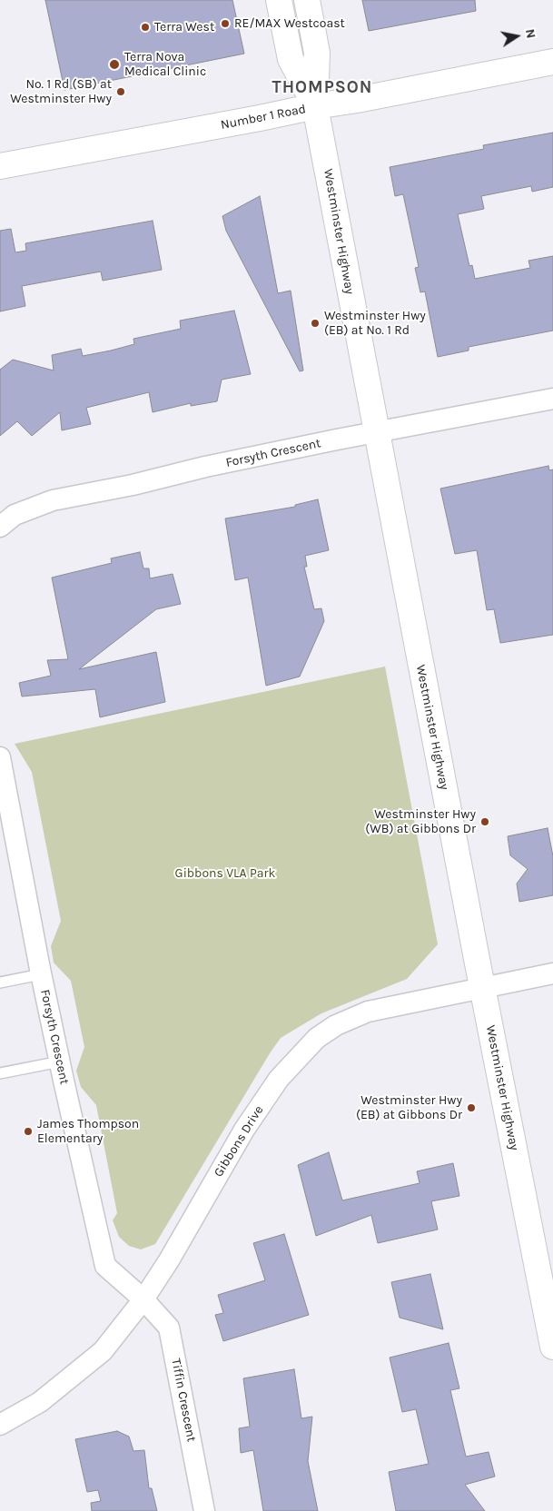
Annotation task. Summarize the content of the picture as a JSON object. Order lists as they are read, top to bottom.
{
  "streets": {
    "main road": ["Number 1 Road", "Westminster Highway"],
    "street": ["Forsyth Crescent", "Gibbons Drive", "Tiffin Crescent"]
  },
  "crossings": [
    ["Number 1 Road", "Westminster Highway"],
    ["Westminster Highway", "Forsyth Crescent"],
    ["Westminster Highway", "Gibbons Drive"],
    ["Forsyth Crescent", "Gibbons Drive"],
    ["Forsyth Crescent", "Tiffin Crescent"],
    ["Gibbons Drive", "Tiffin Crescent"]
  ],
  "districts": ["THOMPSON"],
  "parks": ["Gibbons VLA Park"],
  "places": [
    "RE/MAX Westcoast",
    "Terra West",
    "Terra Nova Medical Clinic",
    "No. 1 Rd (SB) at Westminster Hwy",
    "Westminster Hwy (EB) at No. 1 Rd",
    "Westminster Hwy (WB) at Gibbons Dr",
    "Westminster Hwy (EB) at Gibbons Dr",
    "James Thompson Elementary"
  ],
  "north": "right"
}
